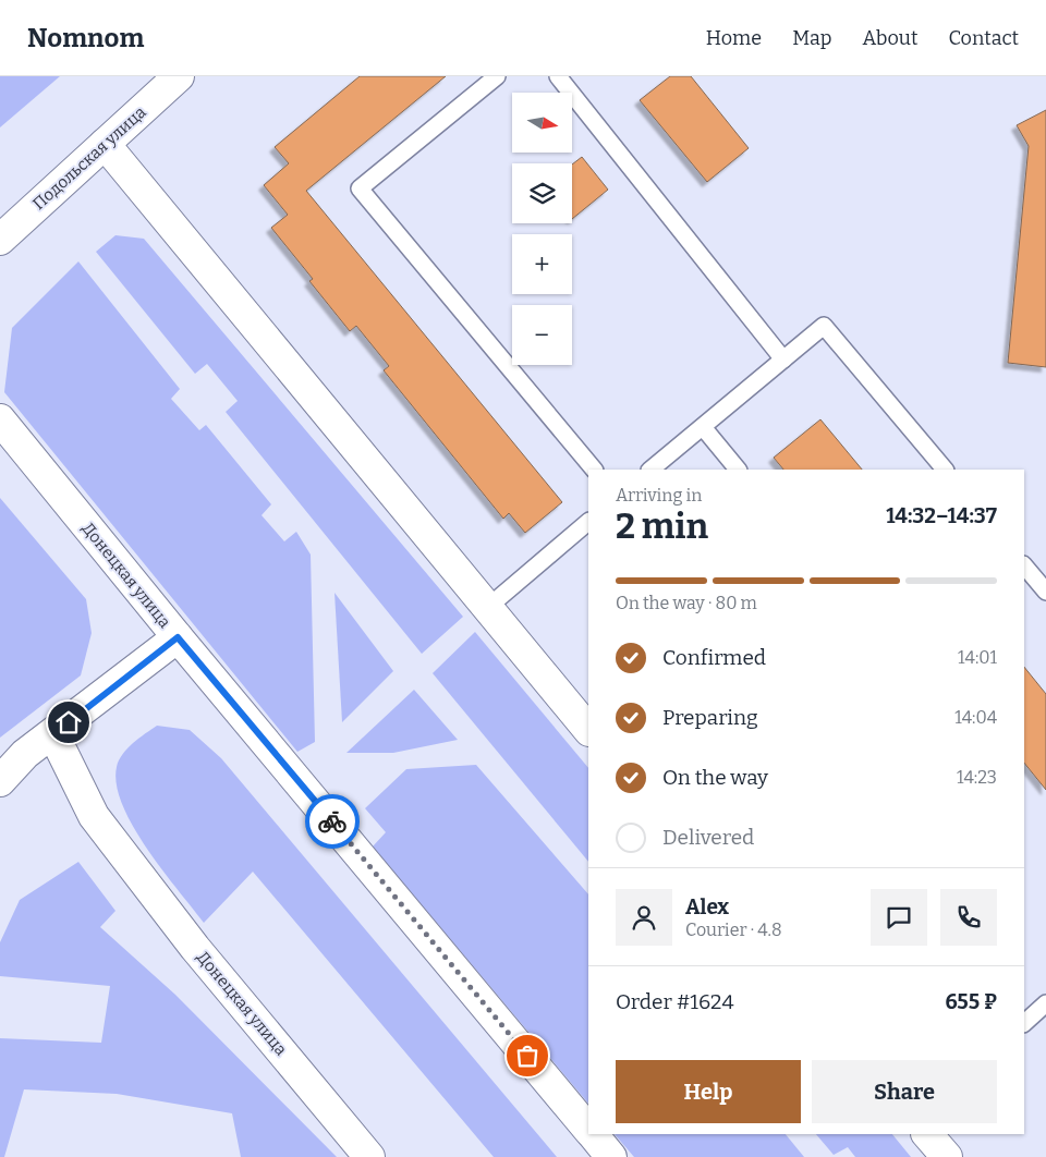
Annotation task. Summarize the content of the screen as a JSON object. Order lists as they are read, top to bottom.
{
  "streets": {
    "street": ["Подольская улица", "Донецкая улица"]
  },
  "north": "right",
  "page": {
    "header": "Nomnom",
    "nav": [
      "Home",
      "Map",
      "About",
      "Contact"
    ],
    "map_buttons": ["+", "−"],
    "heading": ["2 min", "Arriving in", "14:32–14:37"],
    "panel": [
      "Alex",
      "Courier · 4.8",
      "Order #1624",
      "655 ₽"
    ],
    "bar": "On the way · 80 m",
    "list": [
      ["Confirmed", "14:01"],
      ["Preparing", "14:04"],
      ["On the way", "14:23"],
      "Delivered"
    ],
    "buttons": ["Help", "Share"]
  }
}
